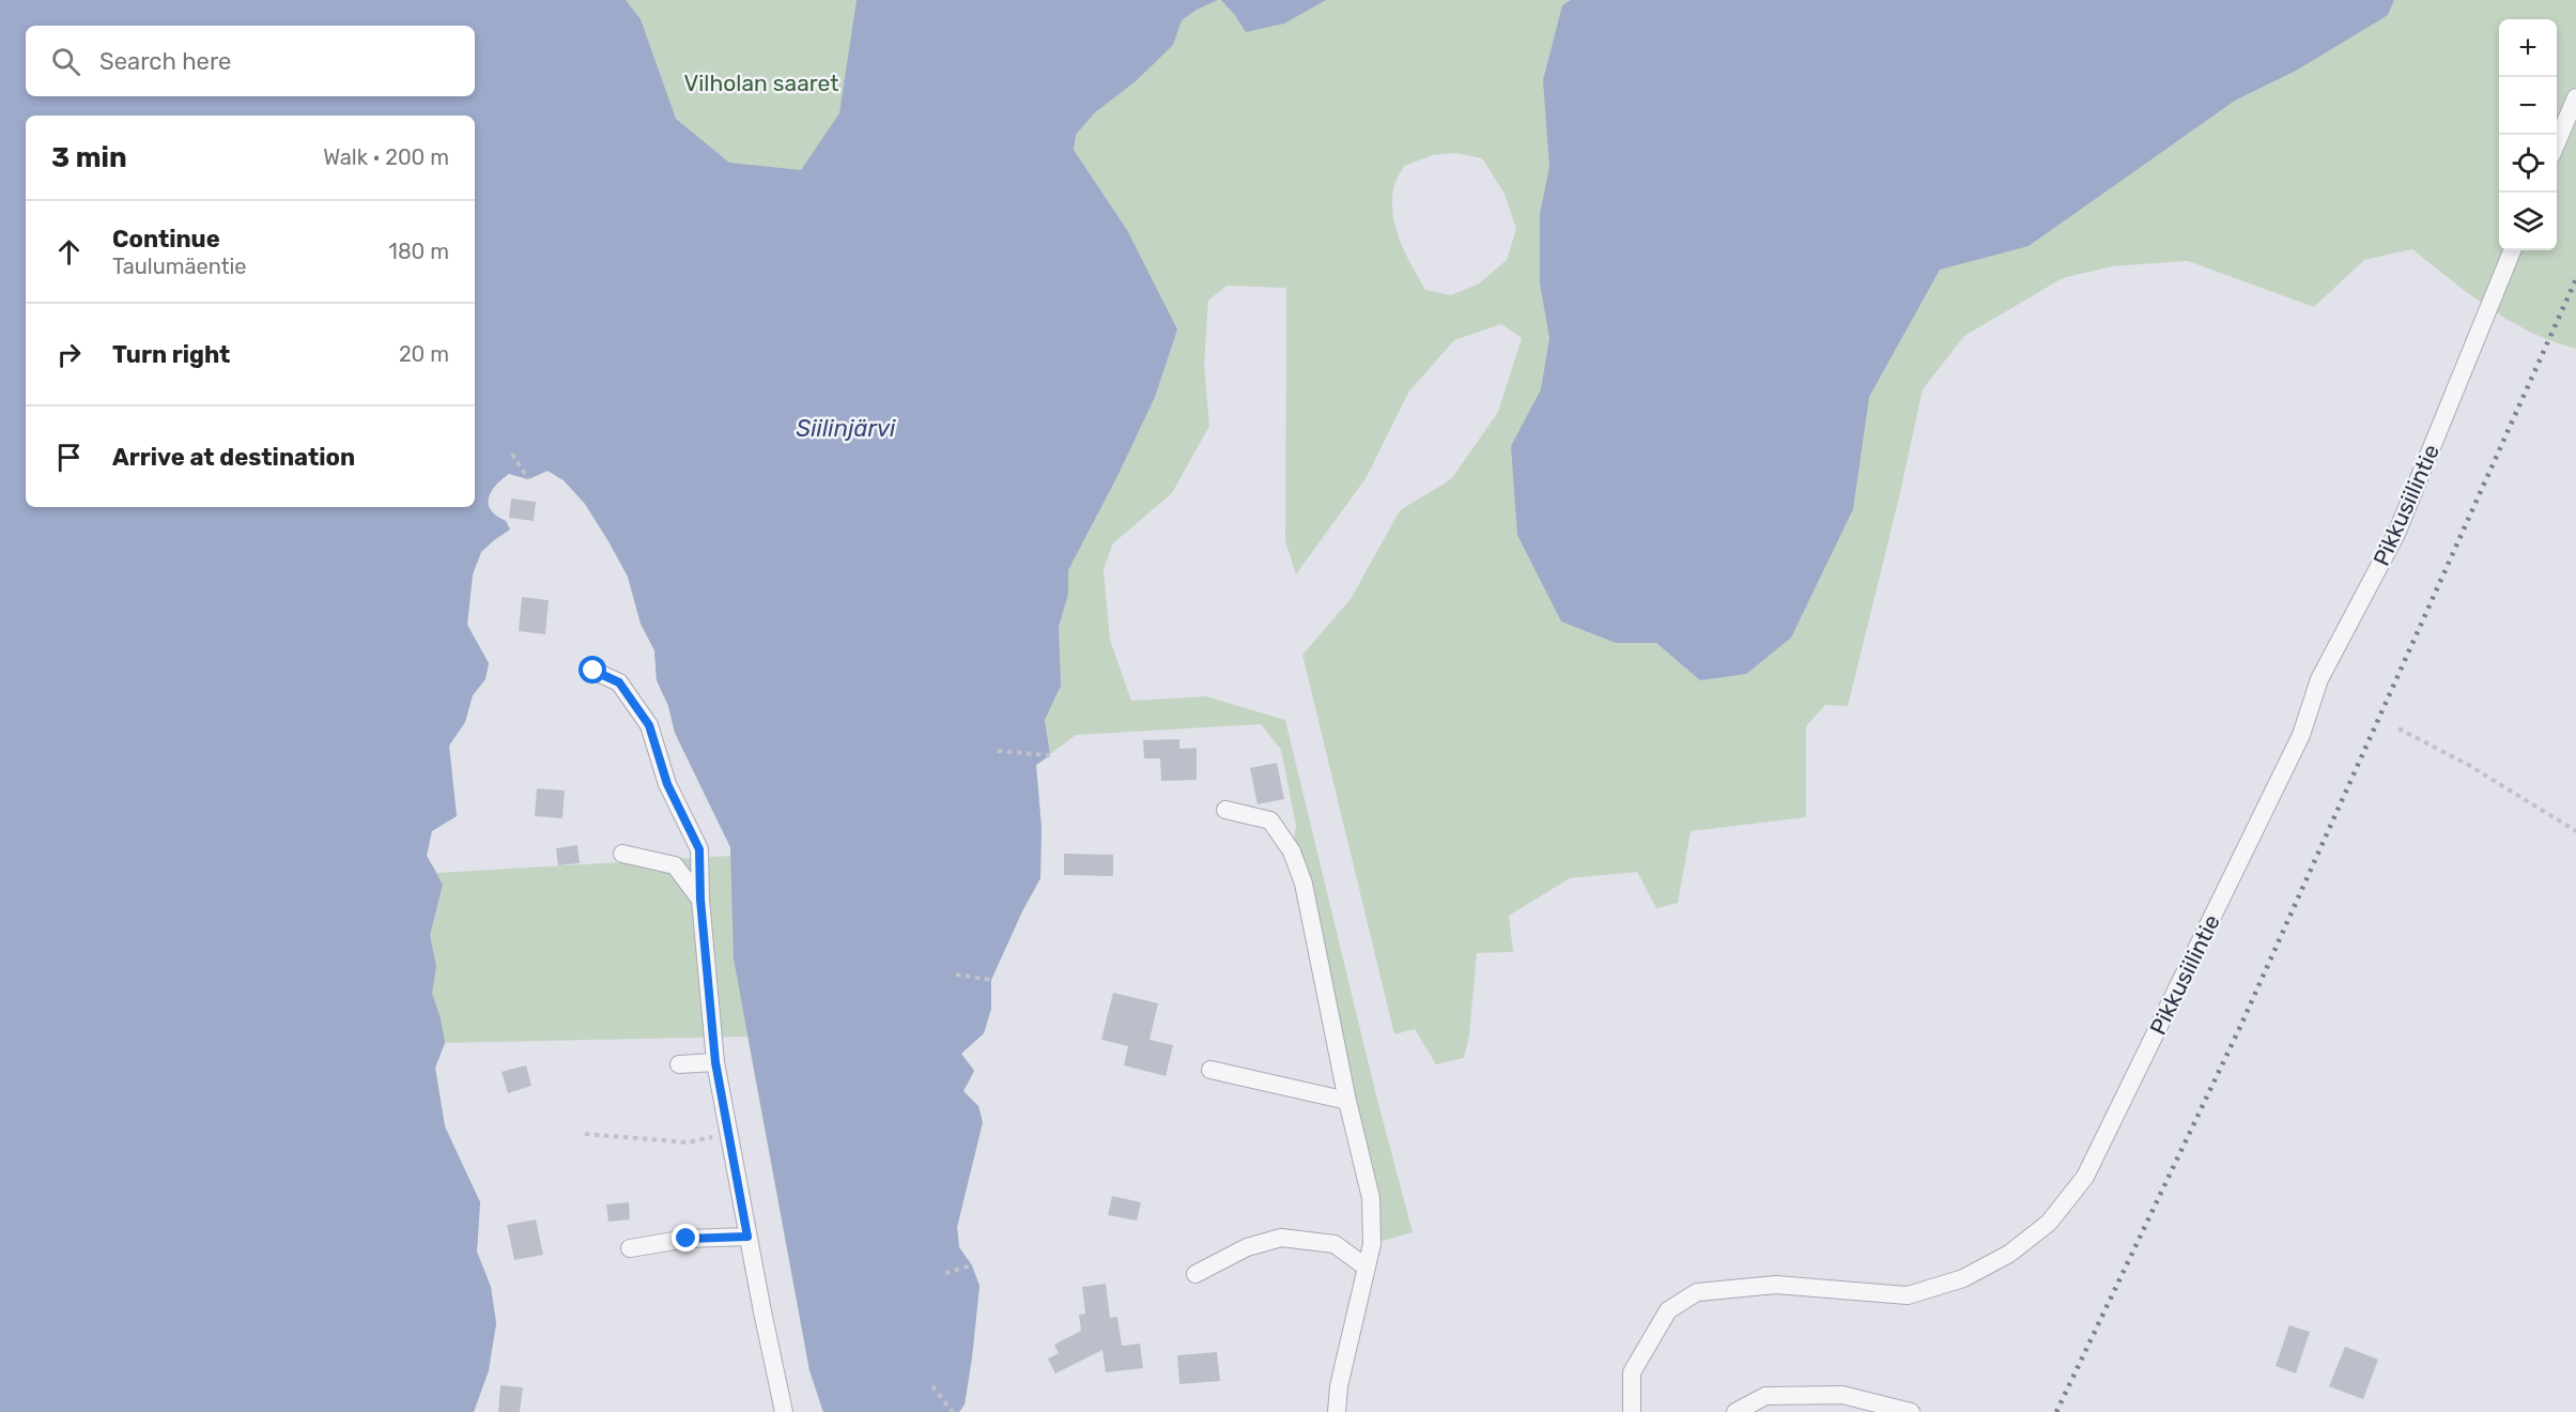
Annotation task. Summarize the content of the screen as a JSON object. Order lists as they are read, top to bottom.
{
  "streets": {
    "street": ["Pikkusiilintie"]
  },
  "water": ["Siilinjärvi"],
  "parks": ["Vilholan saaret"],
  "page": {
    "map_buttons": ["+", "−"],
    "search": "Search here",
    "heading": ["3 min", "Walk · 200 m"],
    "list": [
      ["Continue", "Taulumäentie", "180 m"],
      ["Turn right", "20 m"],
      "Arrive at destination"
    ]
  }
}
